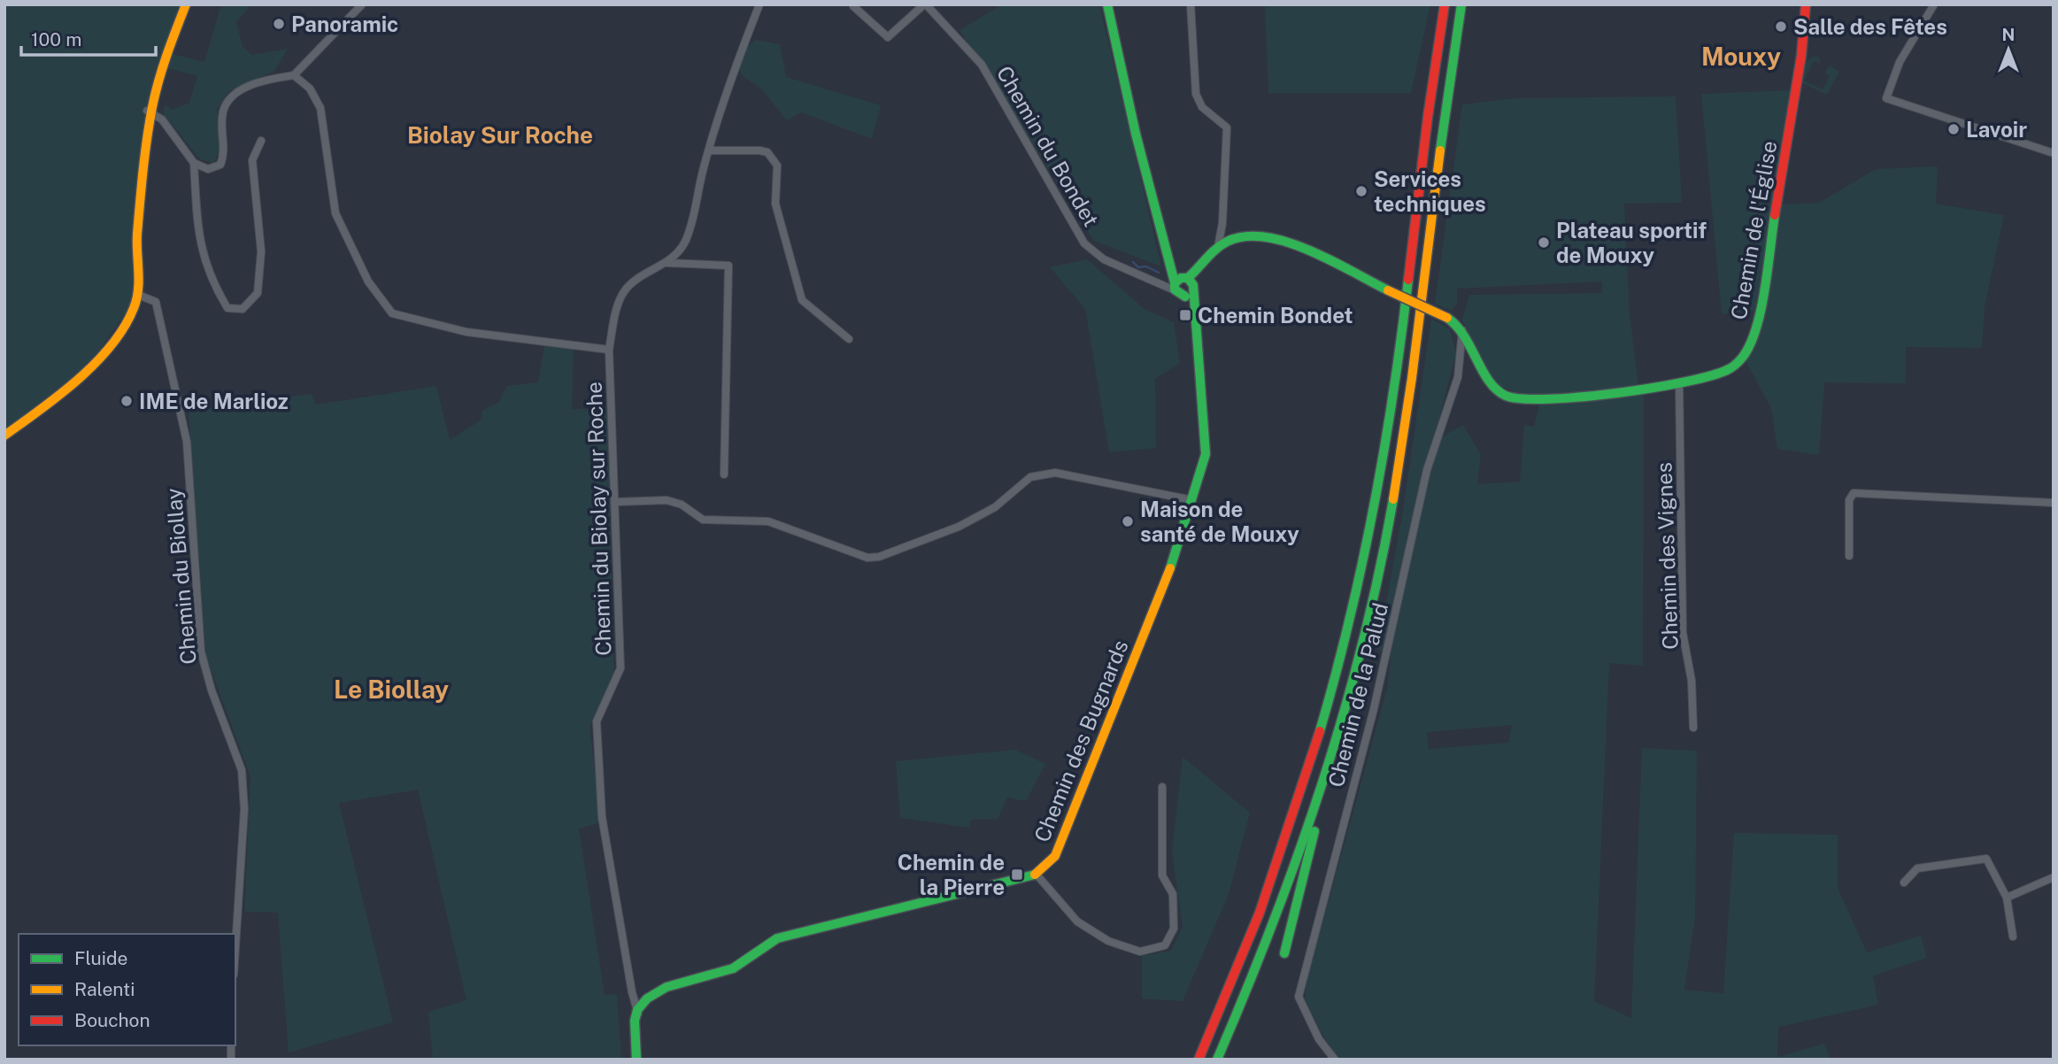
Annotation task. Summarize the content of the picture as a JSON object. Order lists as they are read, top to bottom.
{
  "streets": {
    "main road": ["Chemin de l'Église", "Chemin des Bugnards"],
    "street": [
      "Chemin du Bondet",
      "Chemin du Biolay sur Roche",
      "Chemin des Vignes",
      "Chemin du Biollay",
      "Chemin de la Palud"
    ]
  },
  "crossings": [
    ["Chemin du Bondet", "Chemin de l'Église"],
    ["Chemin du Bondet", "Chemin des Bugnards"],
    ["Chemin de l'Église", "Chemin des Vignes"],
    ["Chemin de l'Église", "Chemin de la Palud"],
    ["Chemin de l'Église", "Chemin des Bugnards"],
    ["Chemin du Biolay sur Roche", "Chemin des Bugnards"]
  ],
  "districts": ["Mouxy", "Biolay Sur Roche", "Le Biollay"],
  "places": {
    "other": [
      "Panoramic",
      "Salle des Fêtes",
      "Lavoir",
      "Services techniques",
      "Plateau sportif de Mouxy",
      "IME de Marlioz",
      "Maison de santé de Mouxy"
    ],
    "transit": ["Chemin Bondet", "Chemin de la Pierre"]
  },
  "legend": ["Fluide", "Ralenti", "Bouchon"],
  "scale_bar": "100 m",
  "north": "top"
}
